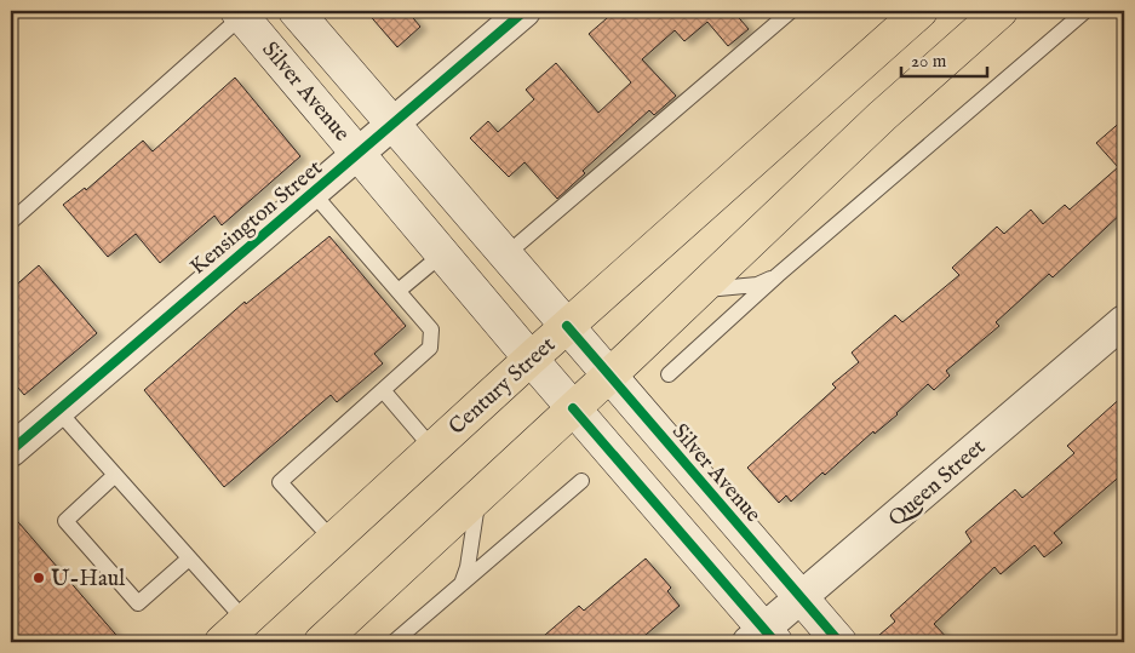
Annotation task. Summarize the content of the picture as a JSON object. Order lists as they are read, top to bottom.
{
  "streets": {
    "main road": ["Century Street"],
    "street": ["Silver Avenue", "Kensington Street", "Queen Street"]
  },
  "crossings": [
    ["Silver Avenue", "Kensington Street"],
    ["Silver Avenue", "Century Street"],
    ["Silver Avenue", "Queen Street"]
  ],
  "places": ["U-Haul"],
  "scale_bar": "20 m"
}
